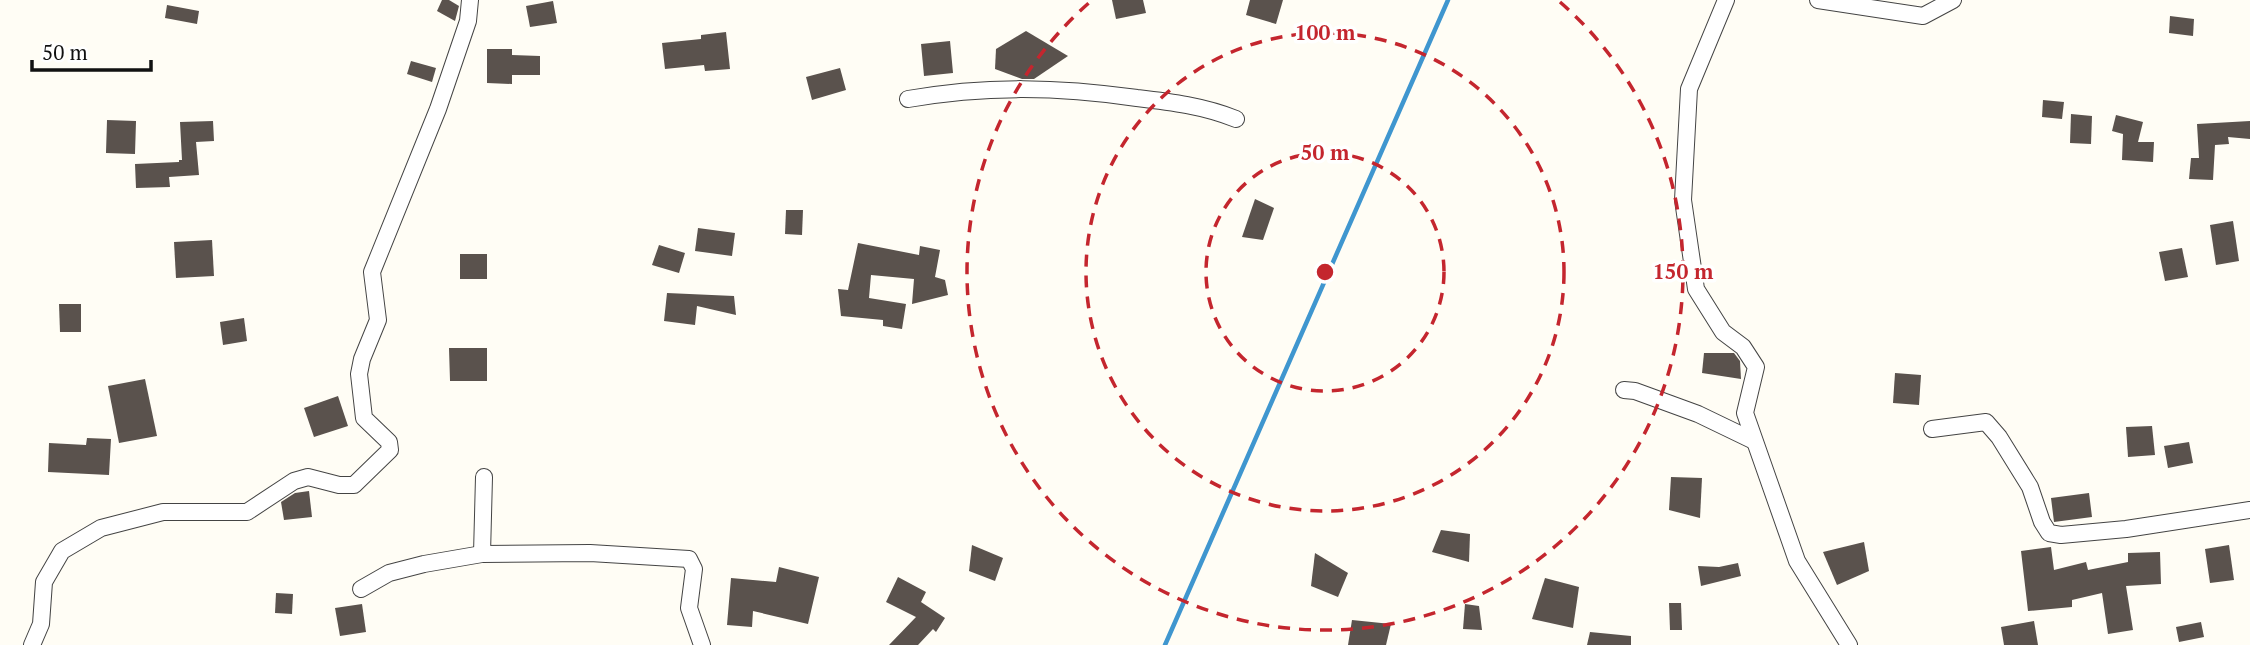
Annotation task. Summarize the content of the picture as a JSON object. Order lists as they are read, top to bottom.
{
  "scale_bar": "50 m",
  "rings": ["100 m", "50 m", "150 m"]
}
